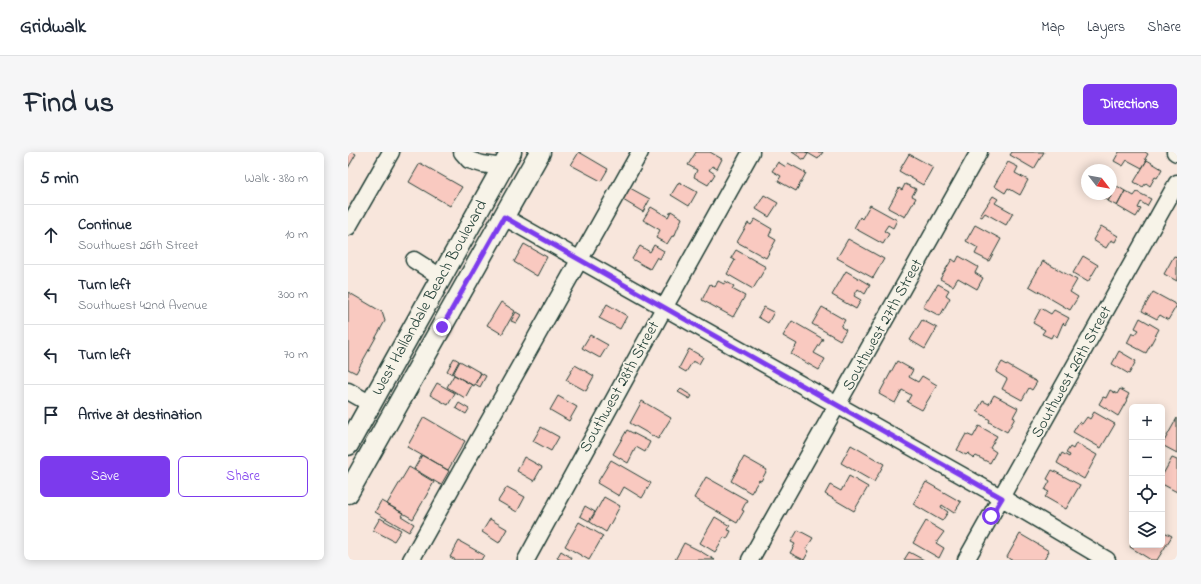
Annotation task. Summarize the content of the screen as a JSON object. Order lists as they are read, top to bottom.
{
  "streets": {
    "main road": ["West Hallandale Beach Boulevard"],
    "street": ["Southwest 27th Street", "Southwest 26th Street", "Southwest 28th Street"]
  },
  "north": "bottom right",
  "page": {
    "header": "Gridwalk",
    "nav": ["Map", "Layers", "Share"],
    "title": "Find us",
    "buttons": [
      "Directions",
      ["Save", "Share"]
    ],
    "heading": ["5 min", "Walk · 380 m"],
    "list": [
      ["Continue", "Southwest 26th Street", "10 m"],
      ["Turn left", "Southwest 42nd Avenue", "300 m"],
      ["Turn left", "70 m"],
      "Arrive at destination"
    ],
    "map_buttons": ["+", "−"]
  }
}
